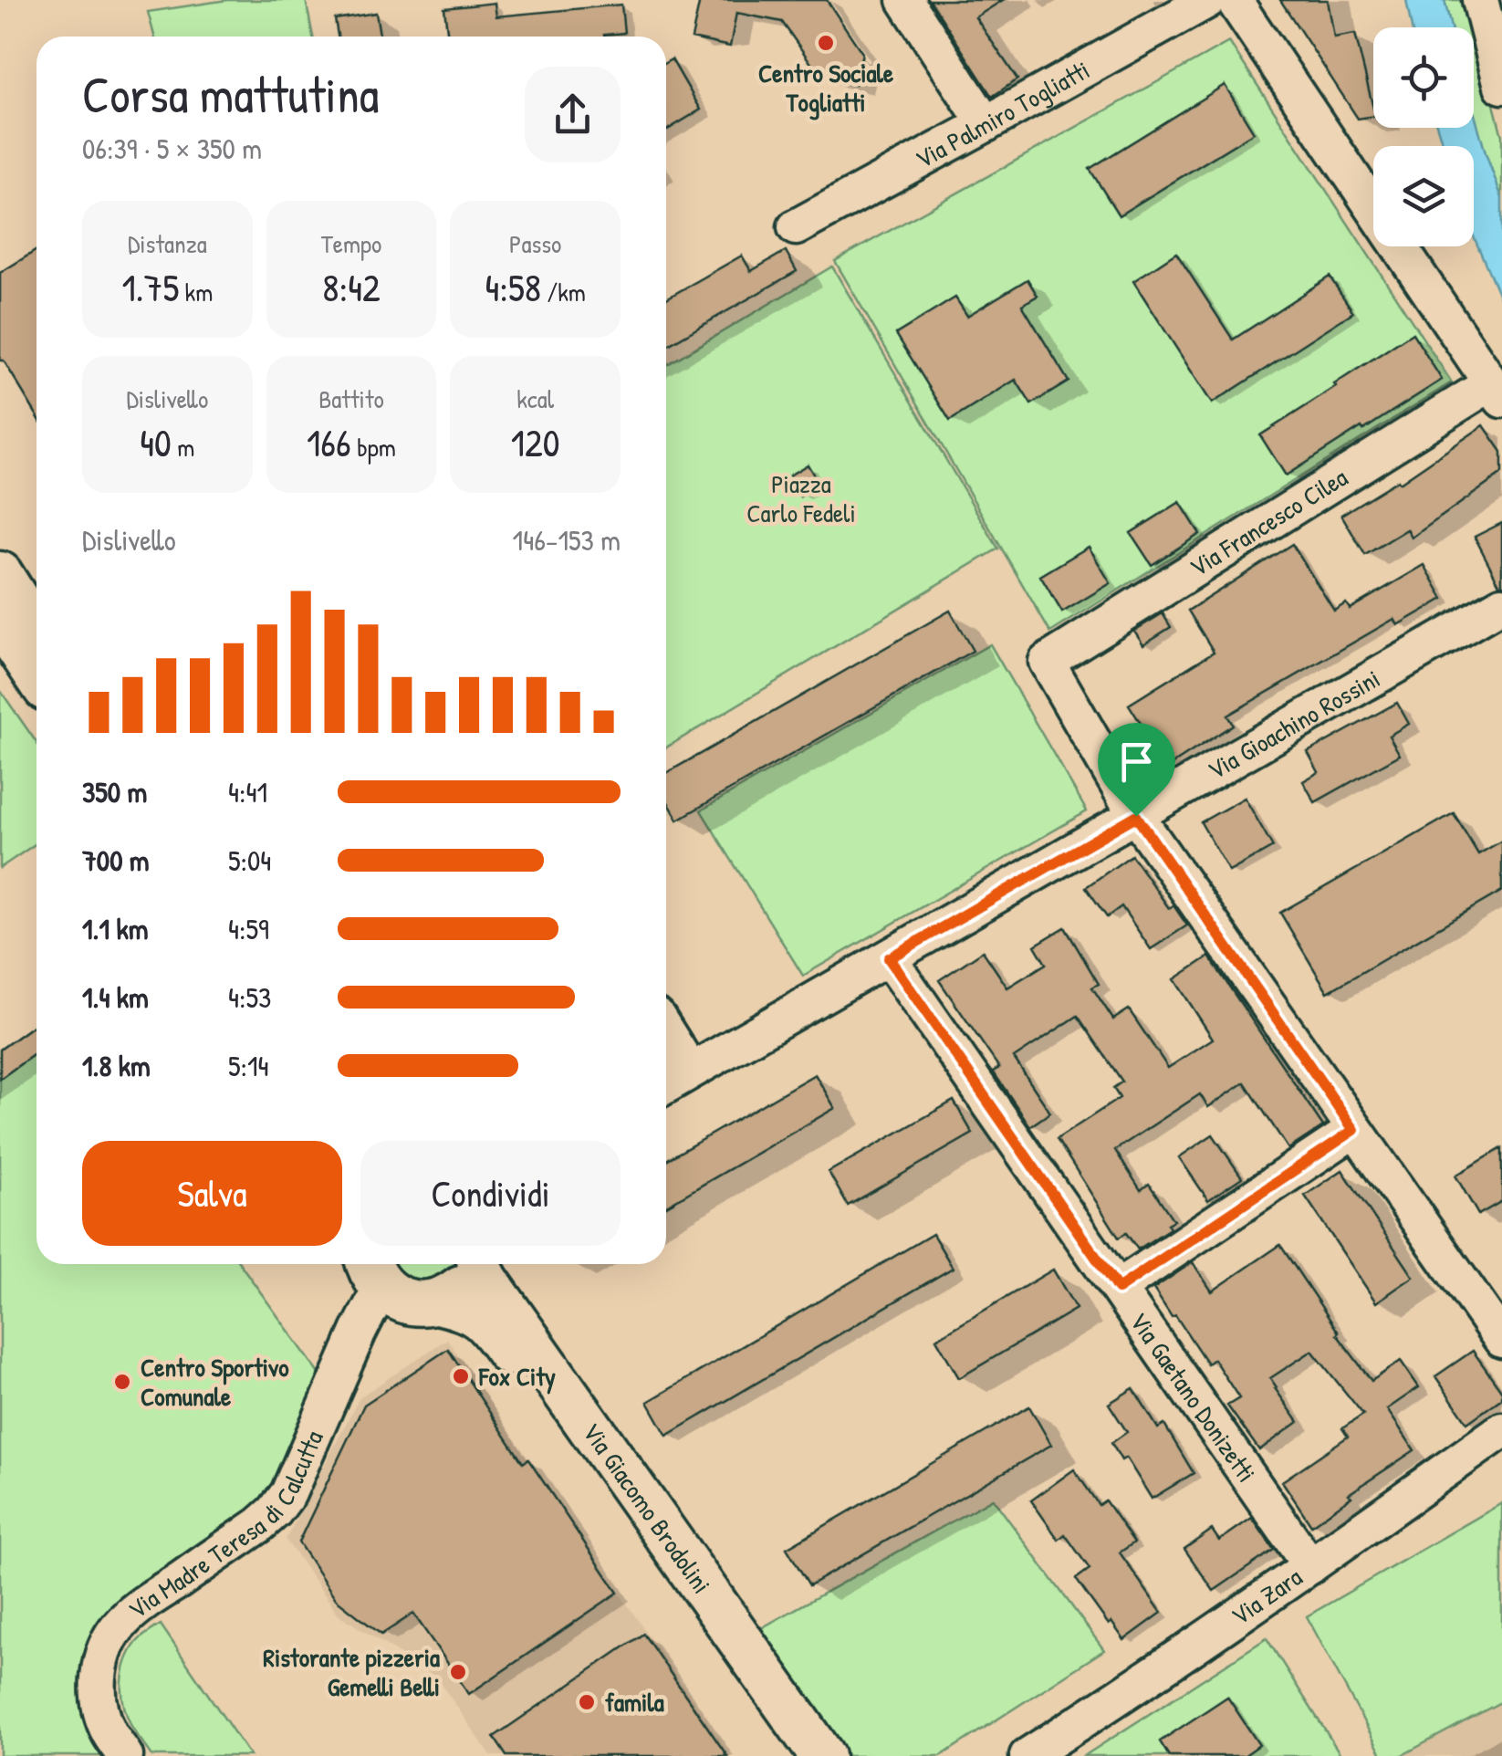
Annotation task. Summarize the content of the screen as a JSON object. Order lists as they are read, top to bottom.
{
  "streets": {
    "main road": ["Via Giacomo Brodolini"],
    "street": [
      "Via Palmiro Togliatti",
      "Via Francesco Cilea",
      "Via Gioachino Rossini",
      "Via Gaetano Donizetti",
      "Via Madre Teresa di Calcutta",
      "Via Zara"
    ]
  },
  "crossings": [
    ["Via Francesco Cilea", "Via Gioachino Rossini"],
    ["Via Gioachino Rossini", "Via Gaetano Donizetti"],
    ["Via Gaetano Donizetti", "Via Zara"],
    ["Via Giacomo Brodolini", "Via Madre Teresa di Calcutta"]
  ],
  "parks": ["Piazza Carlo Fedeli"],
  "places": [
    "Centro Sociale Togliatti",
    "Fox City",
    "Centro Sportivo Comunale",
    "Ristorante pizzeria Gemelli Belli",
    "famila"
  ],
  "page": {
    "heading": ["Corsa mattutina", "06:39 · 5 × 350 m"],
    "stats": [
      ["Distanza", "1.75 km"],
      ["Tempo", "8:42"],
      ["Passo", "4:58 /km"],
      ["Dislivello", "40 m"],
      ["Battito", "166 bpm"],
      ["kcal", "120"]
    ],
    "chart": ["Dislivello", "146–153 m"],
    "list": [
      {
        "name": "350 m",
        "note": "4:41"
      },
      {
        "name": "700 m",
        "note": "5:04"
      },
      {
        "name": "1.1 km",
        "note": "4:59"
      },
      {
        "name": "1.4 km",
        "note": "4:53"
      },
      {
        "name": "1.8 km",
        "note": "5:14"
      }
    ],
    "buttons": ["Salva", "Condividi"]
  }
}
